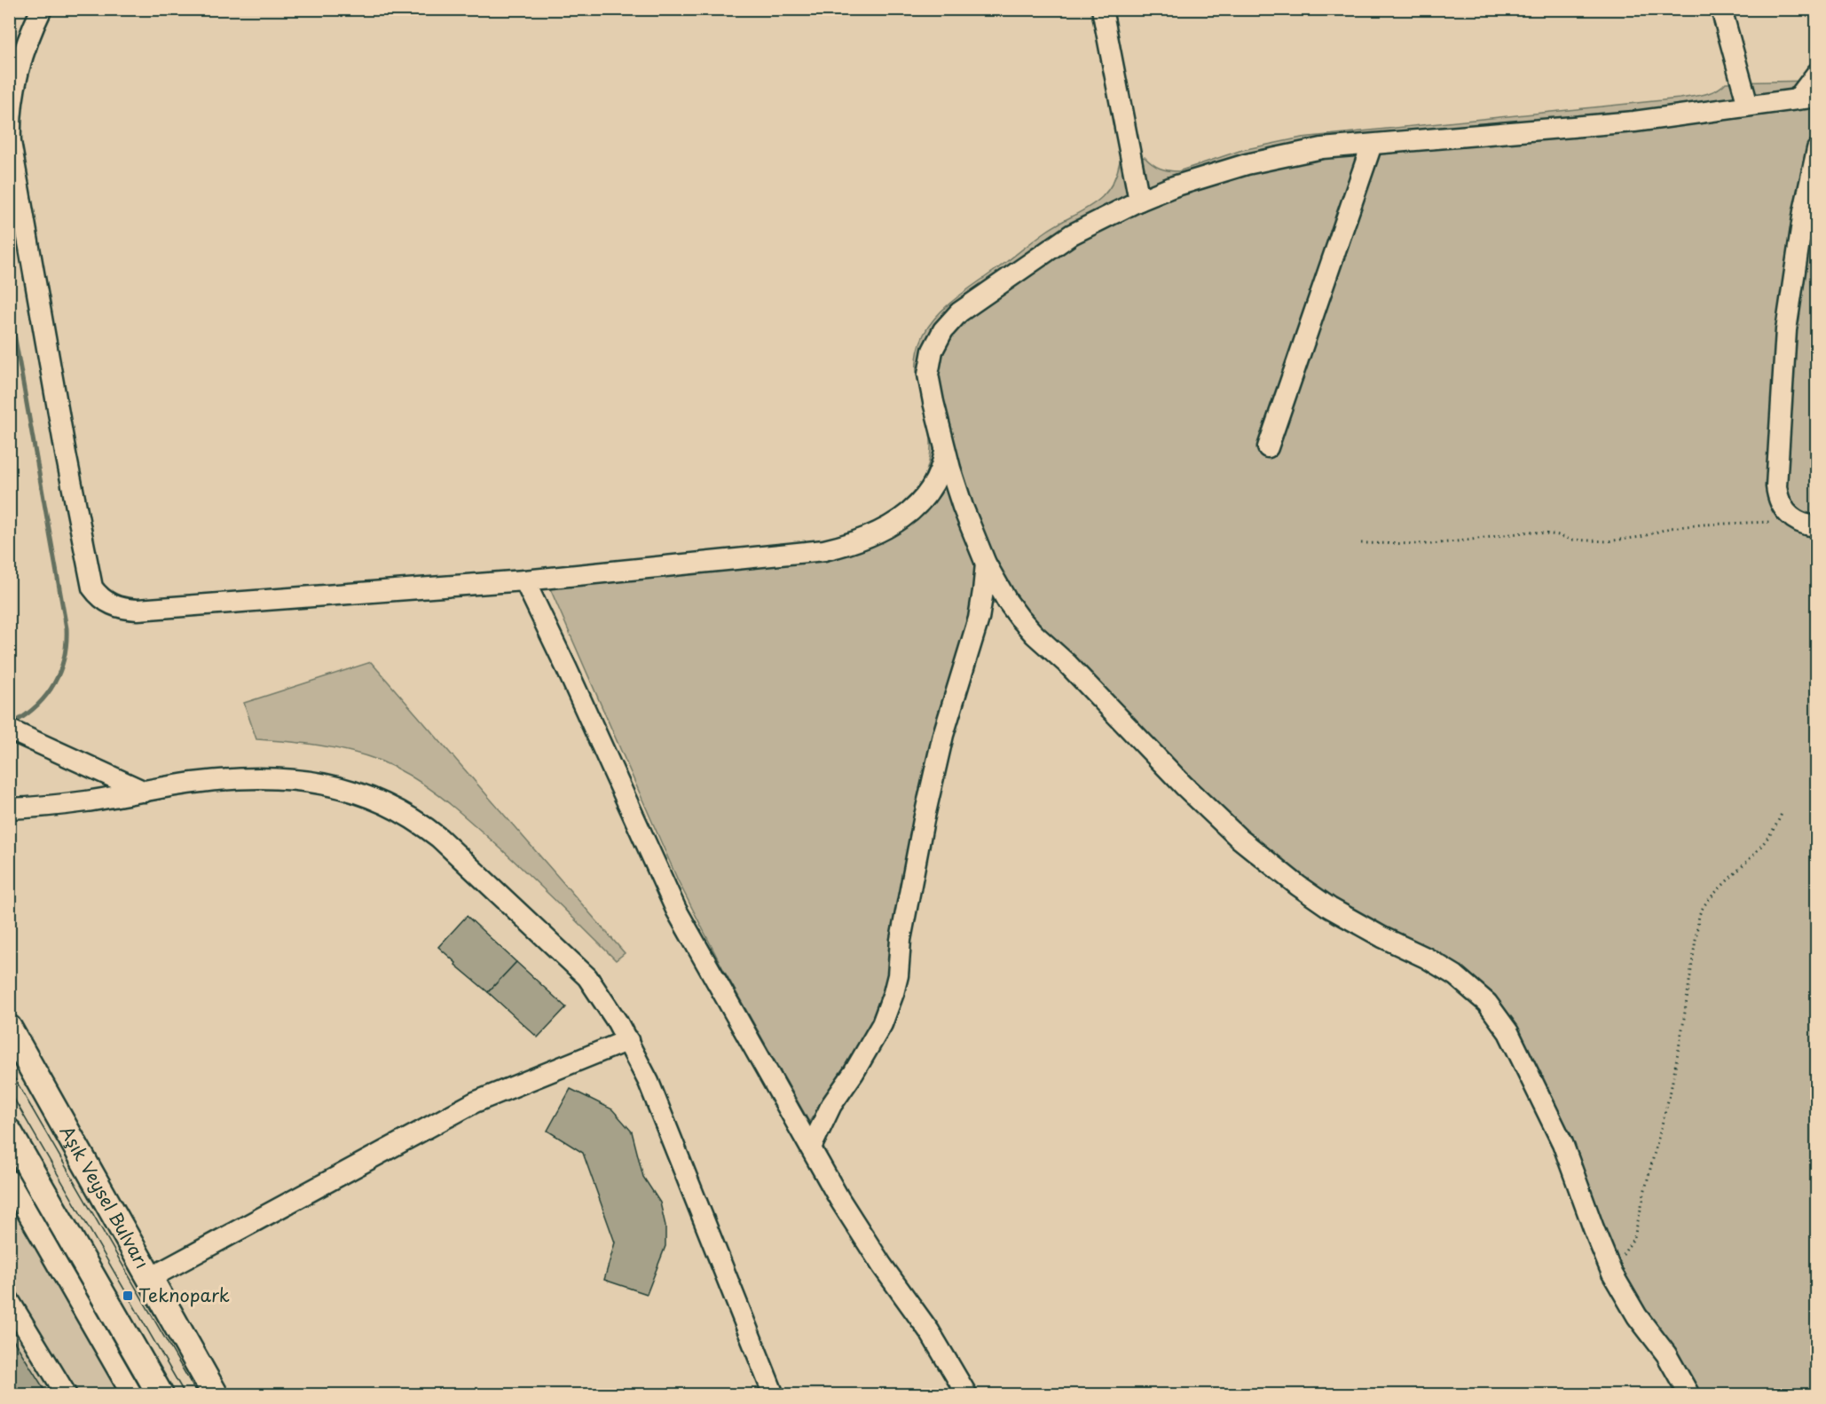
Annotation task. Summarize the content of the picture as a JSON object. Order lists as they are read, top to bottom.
{
  "streets": {
    "main road": ["Aşık Veysel Bulvarı"]
  },
  "places": {
    "transit": ["Teknopark"]
  }
}
